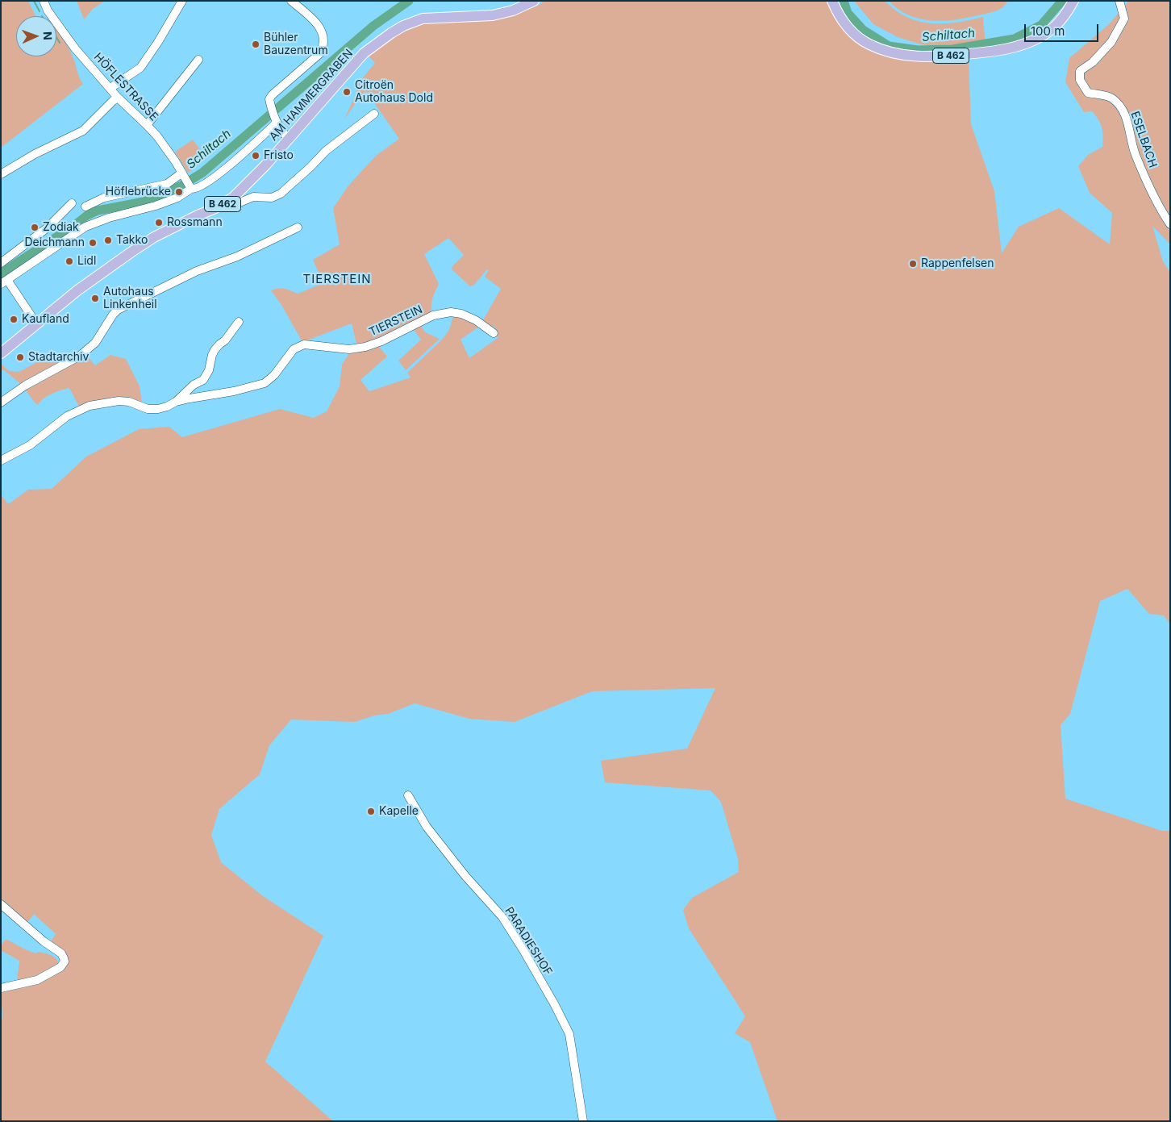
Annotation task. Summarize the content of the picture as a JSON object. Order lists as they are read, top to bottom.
{
  "streets": {
    "main road": ["B 462", "AM HAMMERGRABEN"],
    "street": [
      "HÖFLESTRASSE",
      "ESELBACH",
      "TIERSTEIN",
      "PARADIESHOF"
    ]
  },
  "districts": ["TIERSTEIN"],
  "water": ["Schiltach"],
  "places": [
    "Bühler Bauzentrum",
    "Citroën Autohaus Dold",
    "Fristo",
    "Höflebrücke",
    "Rossmann",
    "Zodiak",
    "Takko",
    "Deichmann",
    "Lidl",
    "Rappenfelsen",
    "Autohaus Linkenheil",
    "Kaufland",
    "Stadtarchiv",
    "Kapelle"
  ],
  "scale_bar": "100 m",
  "north": "right"
}
